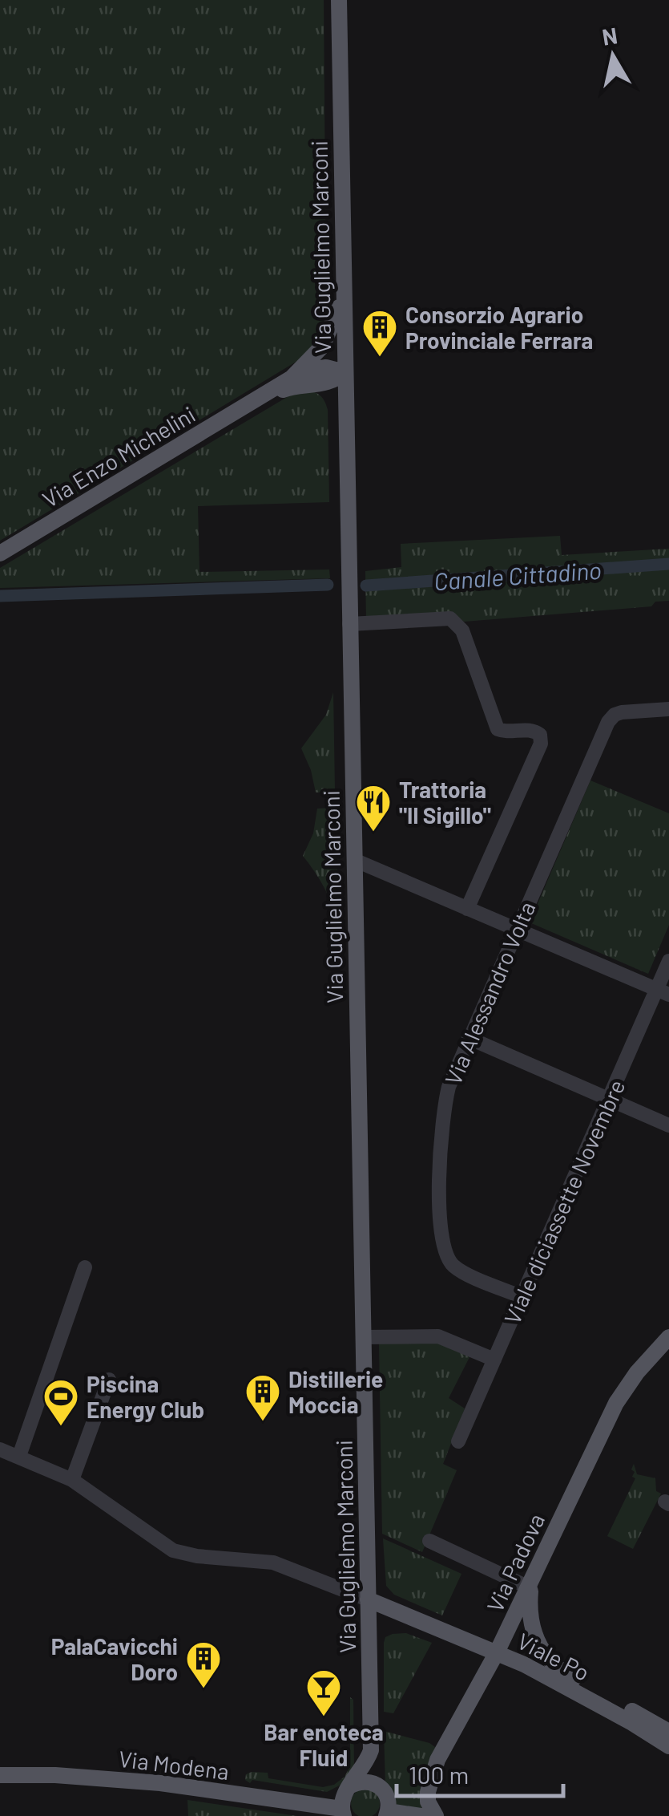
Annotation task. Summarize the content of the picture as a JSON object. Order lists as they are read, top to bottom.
{
  "streets": {
    "main road": [
      "Via Guglielmo Marconi",
      "Via Enzo Michelini",
      "Via Padova",
      "Viale Po",
      "Via Modena"
    ],
    "street": ["Via Alessandro Volta", "Viale diciassette Novembre"]
  },
  "crossings": [
    ["Via Guglielmo Marconi", "Via Enzo Michelini"],
    ["Via Guglielmo Marconi", "Viale Po"],
    ["Via Alessandro Volta", "Viale diciassette Novembre"],
    ["Via Padova", "Viale Po"]
  ],
  "water": ["Canale Cittadino"],
  "places": {
    "building": ["Consorzio Agrario Provinciale Ferrara", "Distillerie Moccia", "PalaCavicchi Doro"],
    "restaurant": ["Trattoria \"Il Sigillo\""],
    "sports": ["Piscina Energy Club"],
    "bar": ["Bar enoteca Fluid"]
  },
  "scale_bar": "100 m",
  "north": "top"
}
